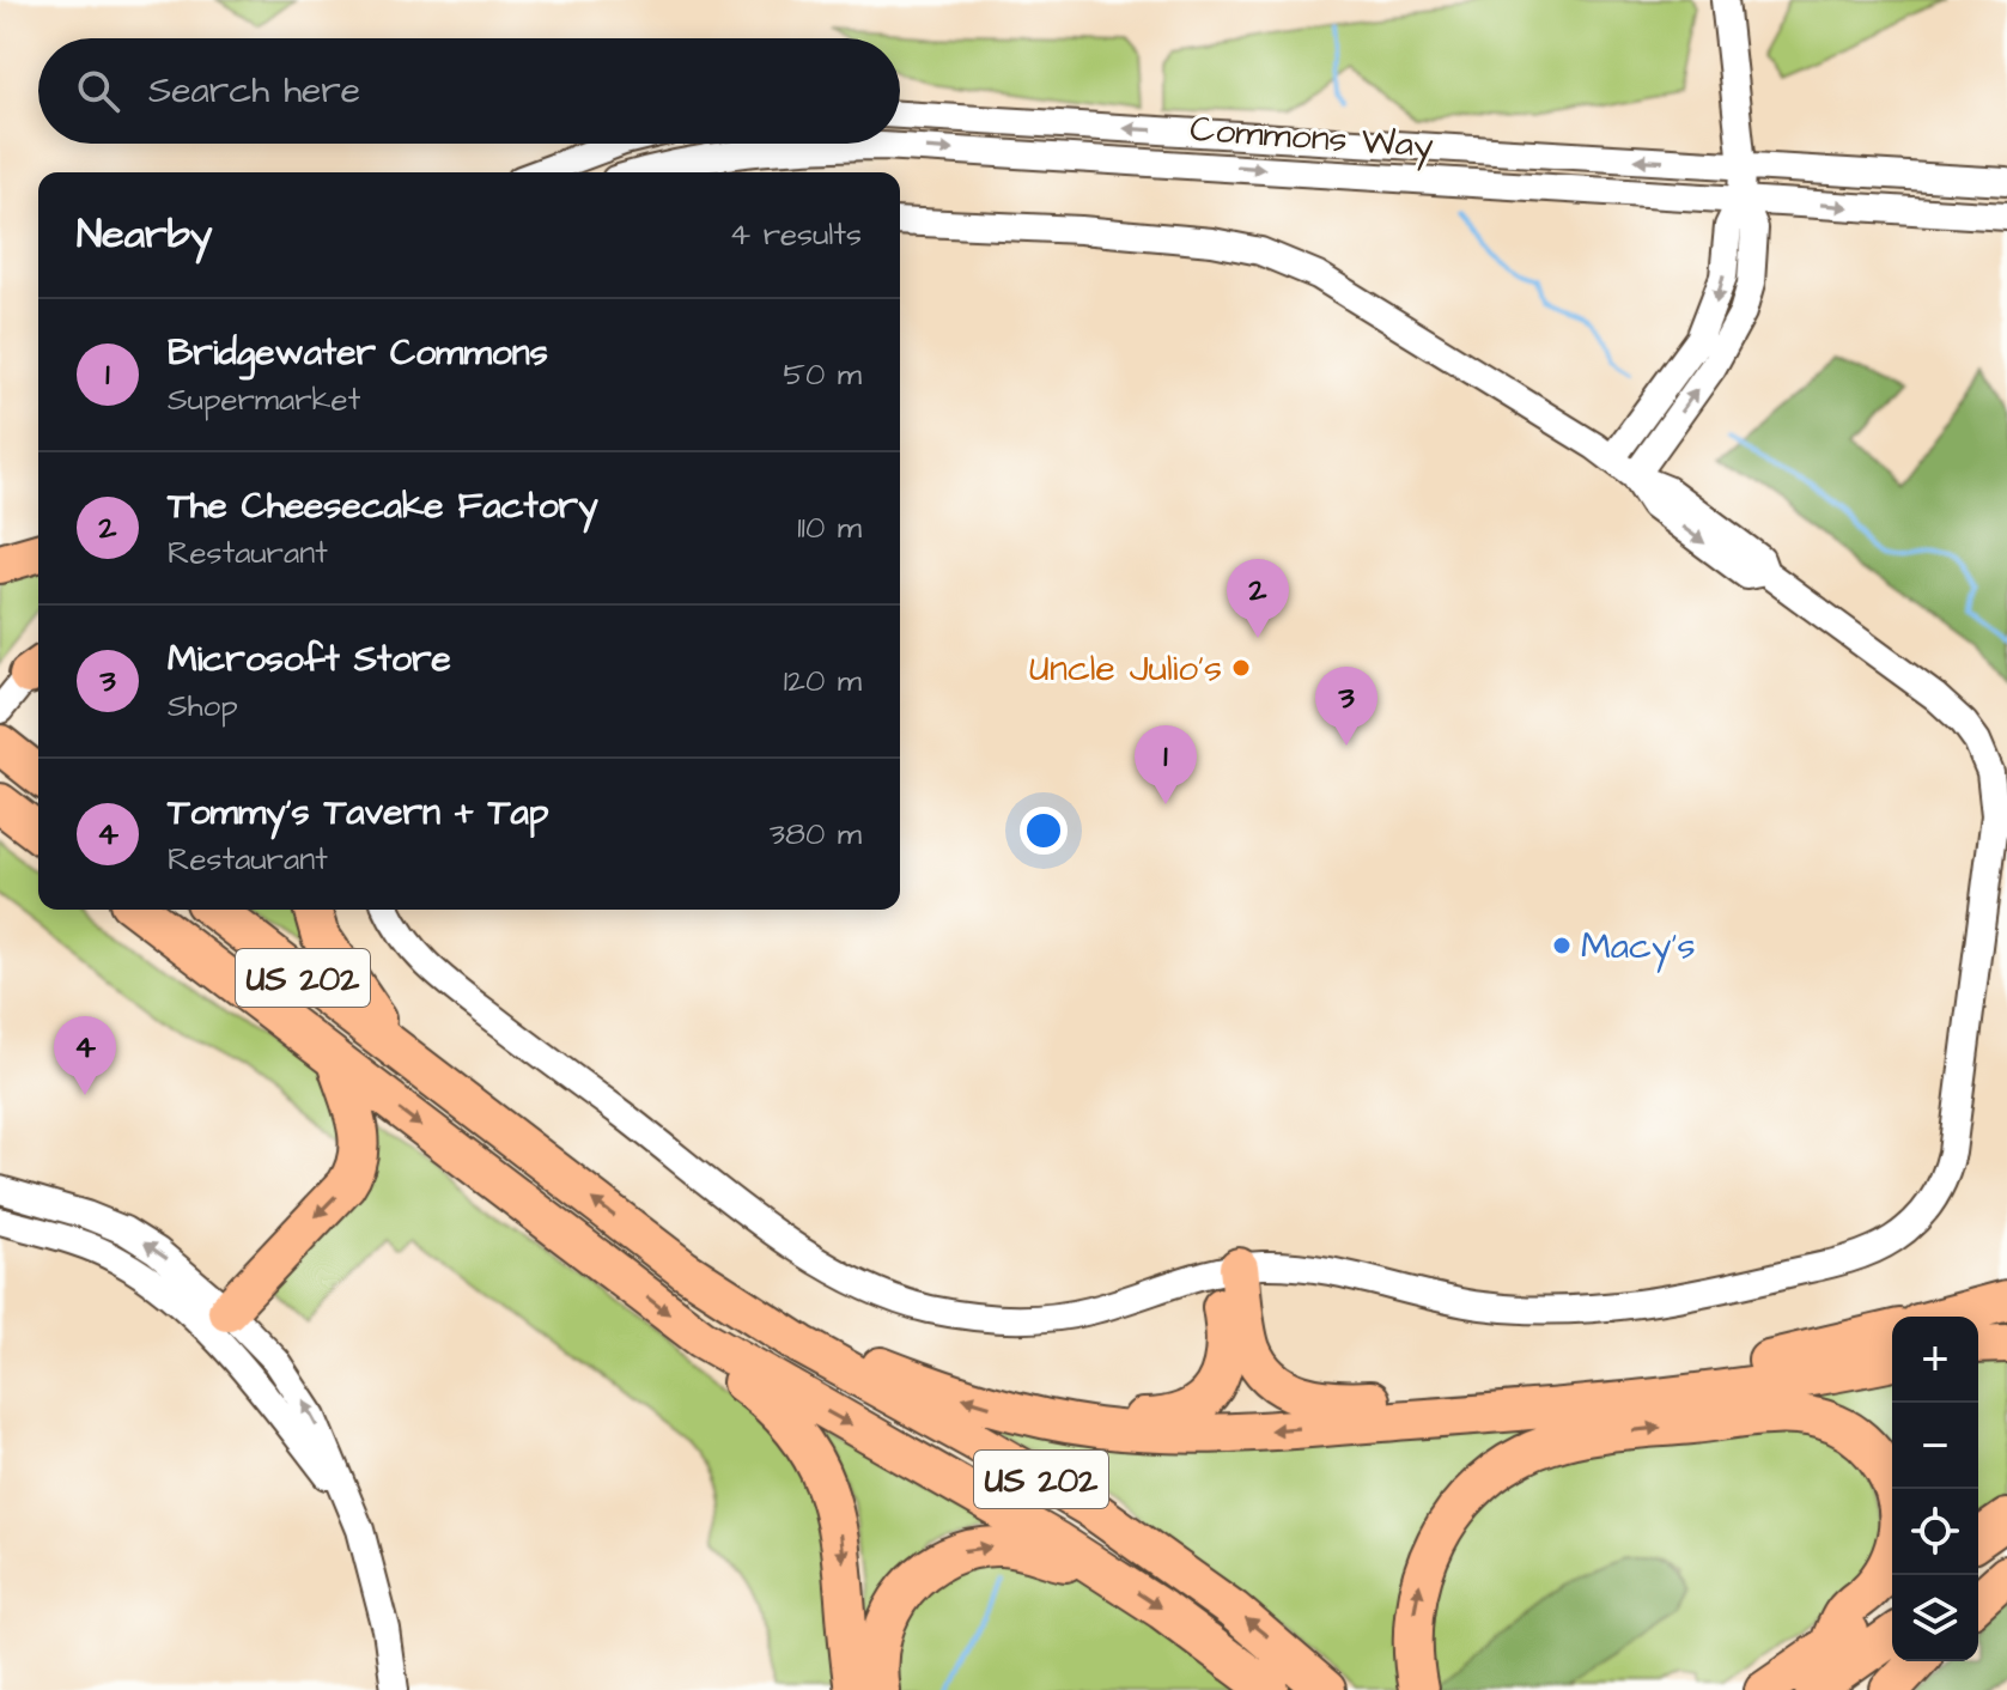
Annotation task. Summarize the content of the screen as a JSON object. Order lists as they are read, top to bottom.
{
  "streets": {
    "highway": ["US 202"],
    "street": ["Commons Way"]
  },
  "places": ["Uncle Julio's", "Macy's"],
  "page": {
    "search": "Search here",
    "heading": ["Nearby", "4 results"],
    "list": [
      {
        "mark": "1",
        "name": "Bridgewater Commons",
        "note": "Supermarket",
        "value": "50 m"
      },
      {
        "mark": "2",
        "name": "The Cheesecake Factory",
        "note": "Restaurant",
        "value": "110 m"
      },
      {
        "mark": "3",
        "name": "Microsoft Store",
        "note": "Shop",
        "value": "120 m"
      },
      {
        "mark": "4",
        "name": "Tommy's Tavern + Tap",
        "note": "Restaurant",
        "value": "380 m"
      }
    ],
    "pins": [
      "2",
      "3",
      "1",
      "4"
    ],
    "map_buttons": ["+", "−"]
  }
}
